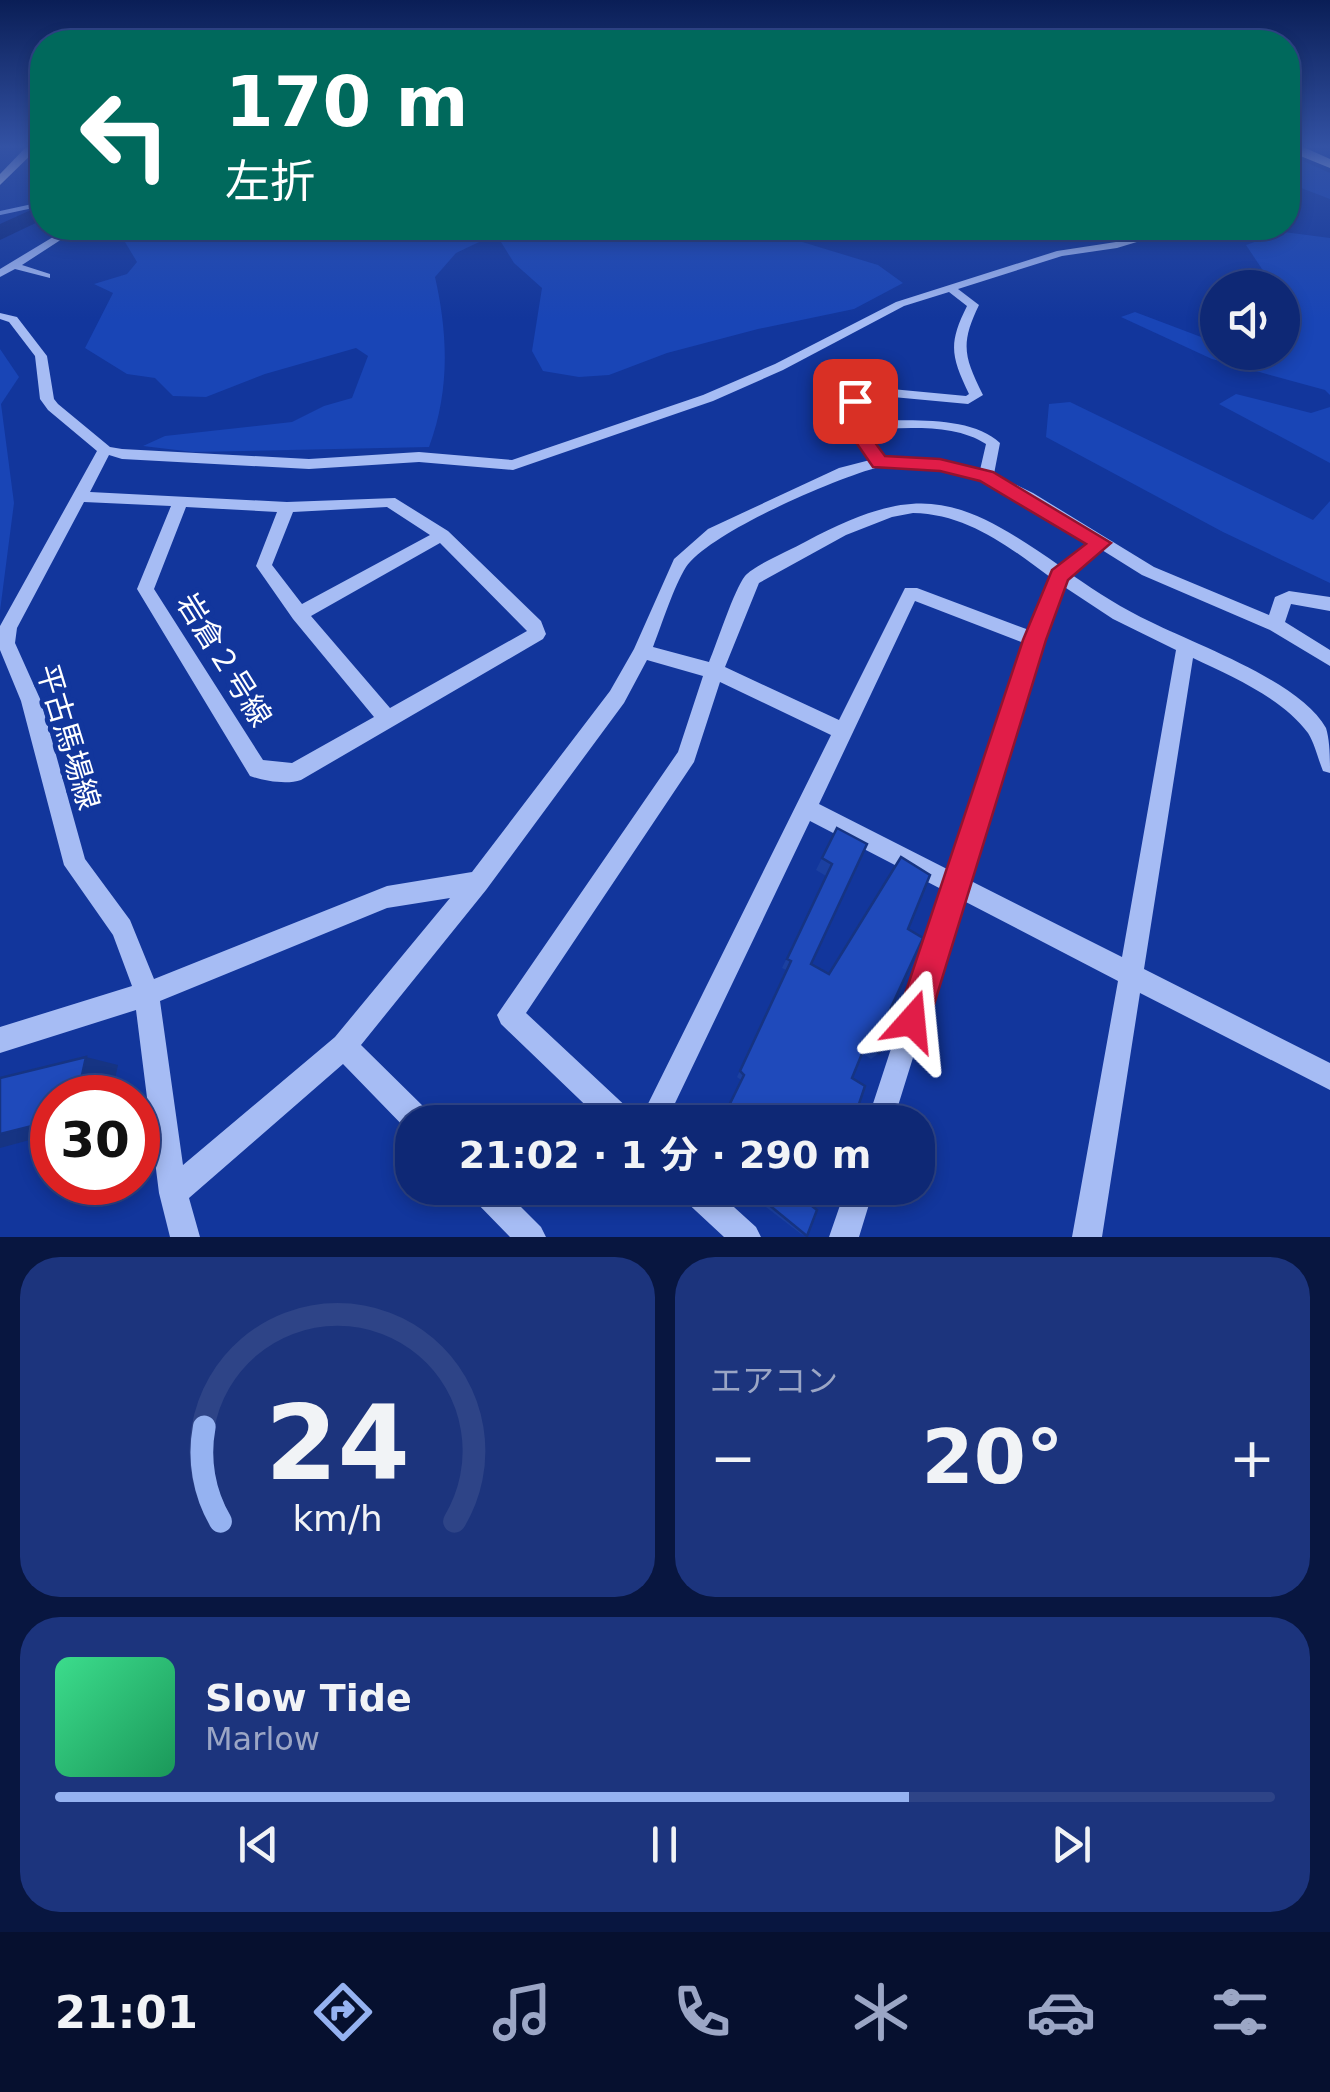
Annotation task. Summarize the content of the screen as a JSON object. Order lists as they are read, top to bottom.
{
  "streets": {
    "street": ["岩倉２号線", "平古馬場線"]
  },
  "page": {
    "turn": ["170 m", "左折"],
    "limit": "30",
    "trip": "21:02 · 1 分 · 290 m",
    "tile": "エアコン",
    "heat": ["−", "20°", "+"],
    "song": ["Slow Tide", "Marlow"],
    "tabs": "21:01",
    "gauge": ["24", "km/h"]
  }
}
